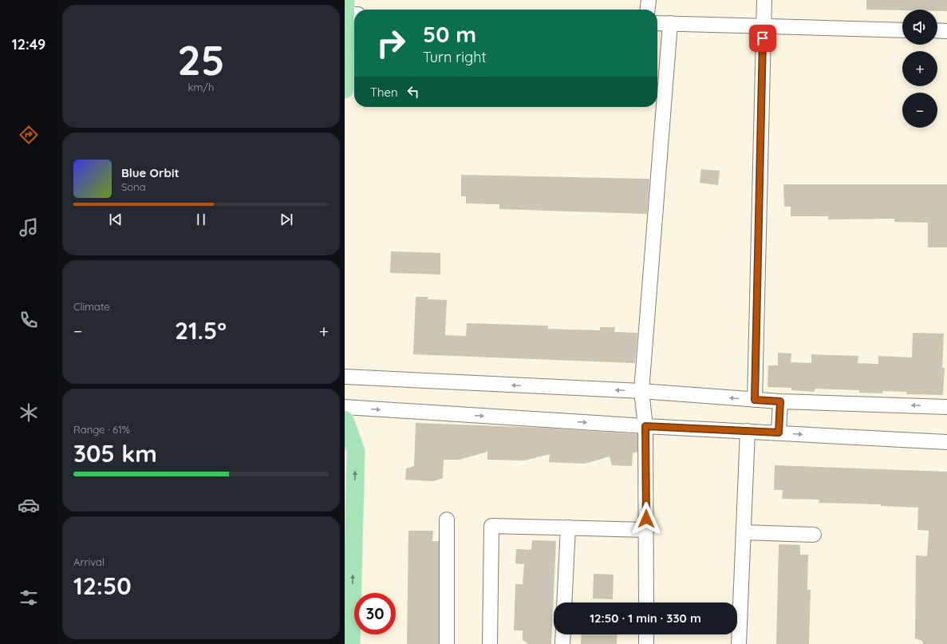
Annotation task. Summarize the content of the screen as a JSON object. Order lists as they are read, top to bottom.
{
  "page": {
    "tabs": "12:49",
    "tile": [
      ["25", "km/h"],
      "Climate",
      ["Range · 61%", "305 km"],
      ["Arrival", "12:50"]
    ],
    "map_buttons": ["+", "−"],
    "turn": ["50 m", "Turn right"],
    "then": "Then",
    "song": ["Blue Orbit", "Sona"],
    "heat": ["−", "21.5°", "+"],
    "limit": "30",
    "trip": "12:50 · 1 min · 330 m"
  }
}
